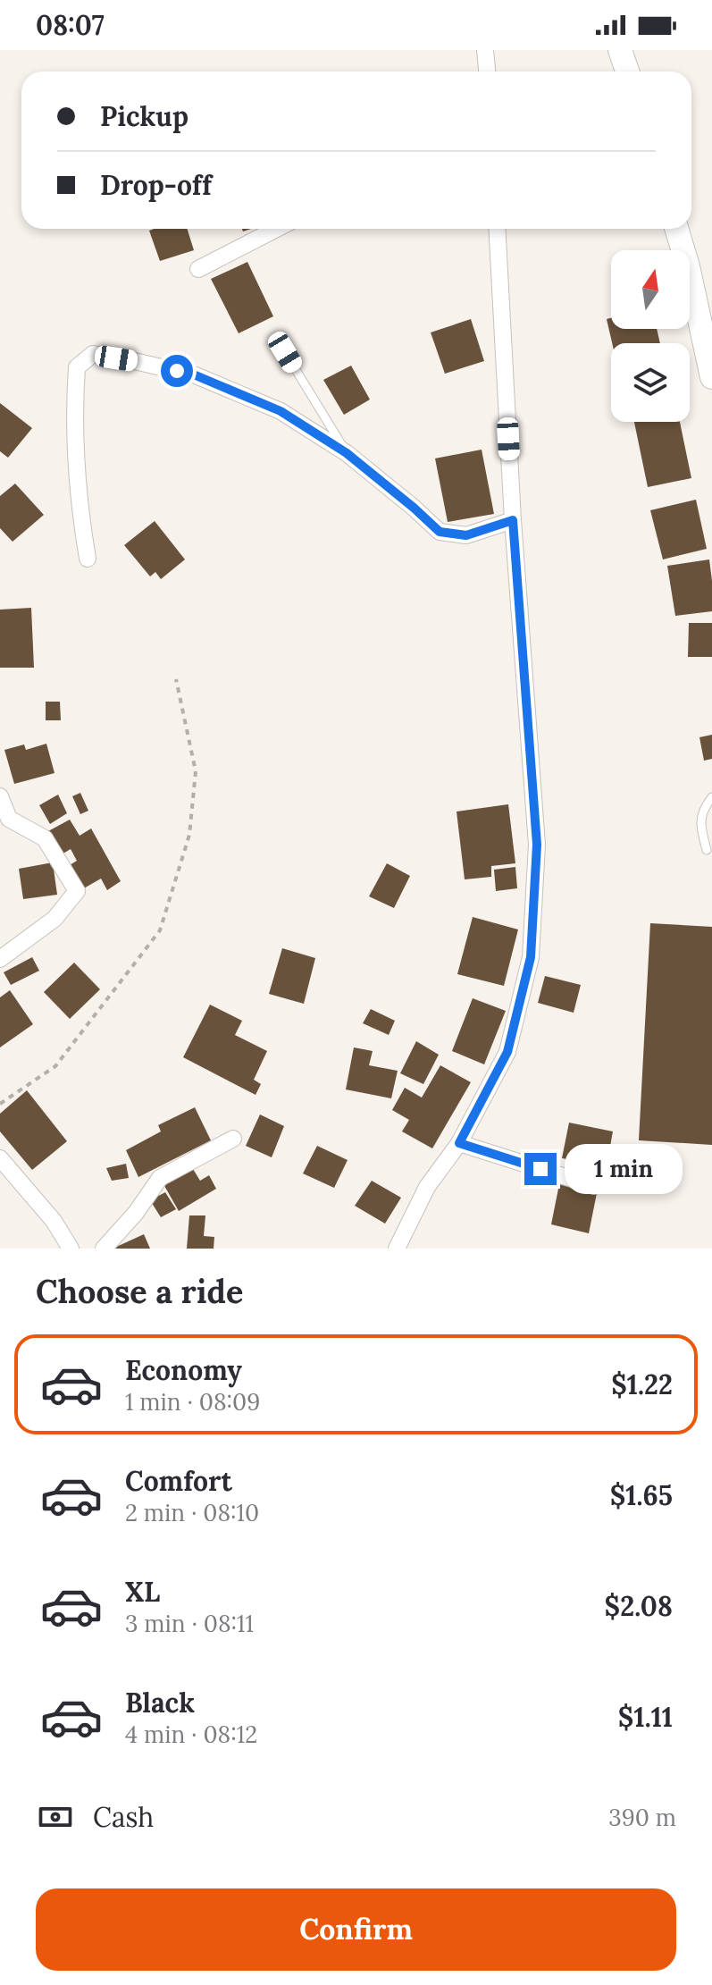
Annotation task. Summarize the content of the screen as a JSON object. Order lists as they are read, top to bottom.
{
  "north": "top",
  "page": {
    "status": "08:07",
    "banner": ["Pickup", "Drop-off"],
    "bubble": "1 min",
    "heading": "Choose a ride",
    "list": [
      {
        "name": "Economy",
        "note": "1 min · 08:09",
        "value": "$1.22"
      },
      {
        "name": "Comfort",
        "note": "2 min · 08:10",
        "value": "$1.65"
      },
      {
        "name": "XL",
        "note": "3 min · 08:11",
        "value": "$2.08"
      },
      {
        "name": "Black",
        "note": "4 min · 08:12",
        "value": "$1.11"
      }
    ],
    "pay": ["Cash", "390 m"],
    "buttons": "Confirm"
  }
}
